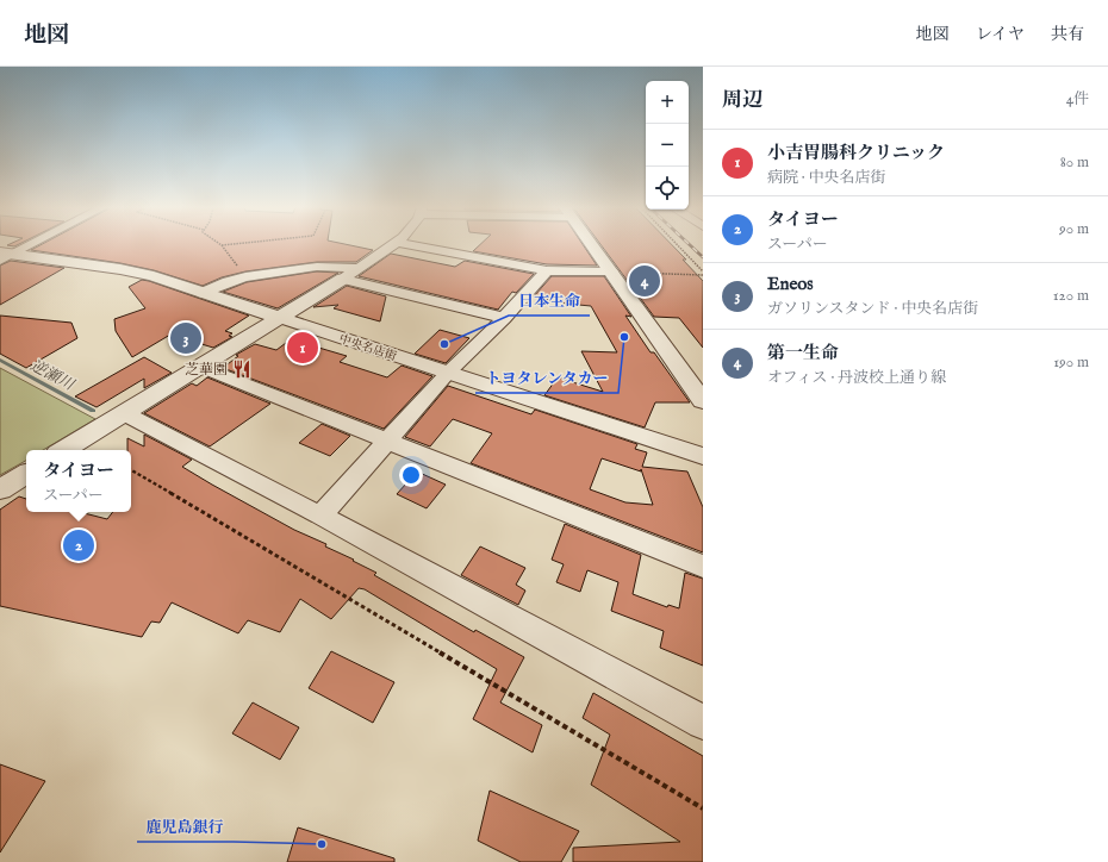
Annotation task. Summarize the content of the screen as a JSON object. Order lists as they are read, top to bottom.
{
  "streets": {
    "street": ["中央名店街"]
  },
  "water": ["逆瀬川"],
  "places": {
    "other": ["トヨタレンタカー", "日本生命", "鹿児島銀行"],
    "restaurant": ["芝華園"]
  },
  "page": {
    "header": "地図",
    "nav": ["地図", "レイヤ", "共有"],
    "heading": ["周辺", "4件"],
    "map_buttons": ["+", "−"],
    "list": [
      {
        "mark": "1",
        "name": "小吉胃腸科クリニック",
        "note": "病院 · 中央名店街",
        "value": "80 m"
      },
      {
        "mark": "2",
        "name": "タイヨー",
        "note": "スーパー",
        "value": "90 m"
      },
      {
        "mark": "3",
        "name": "Eneos",
        "note": "ガソリンスタンド · 中央名店街",
        "value": "120 m"
      },
      {
        "mark": "4",
        "name": "第一生命",
        "note": "オフィス · 丹波校上通り線",
        "value": "190 m"
      }
    ],
    "pins": [
      "4",
      "3",
      "1",
      "2"
    ],
    "popup": ["タイヨー", "スーパー"]
  }
}
